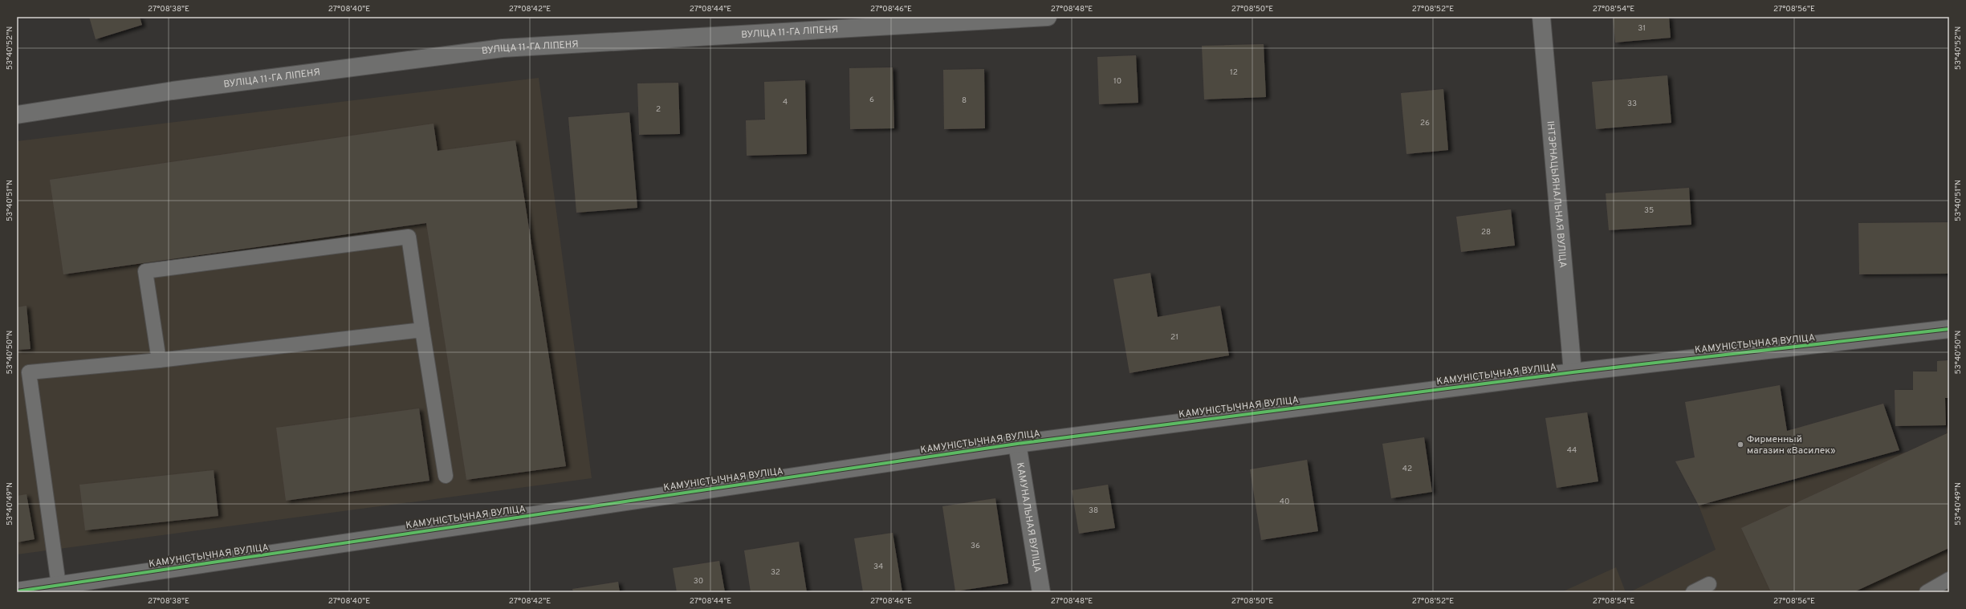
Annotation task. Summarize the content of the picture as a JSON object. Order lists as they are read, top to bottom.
{
  "streets": {
    "street": [
      "ВУЛІЦА 11-ГА ЛІПЕНЯ",
      "ІНТЭРНАЦЫЯНАЛЬНАЯ ВУЛІЦА",
      "КАМУНІСТЫЧНАЯ ВУЛІЦА",
      "КАМУНАЛЬНАЯ ВУЛІЦА"
    ]
  },
  "crossings": [
    ["ІНТЭРНАЦЫЯНАЛЬНАЯ ВУЛІЦА", "КАМУНІСТЫЧНАЯ ВУЛІЦА"],
    ["КАМУНІСТЫЧНАЯ ВУЛІЦА", "КАМУНАЛЬНАЯ ВУЛІЦА"]
  ],
  "places": ["Фирменный магазин «Василек»"],
  "house_numbers": [
    "31",
    "12",
    "10",
    "6",
    "8",
    "4",
    "33",
    "2",
    "26",
    "35",
    "28",
    "21",
    "44",
    "42",
    "40",
    "38",
    "36",
    "34",
    "32",
    "30"
  ],
  "coordinates": [
    "27°08'38\"E",
    "27°08'40\"E",
    "27°08'42\"E",
    "27°08'44\"E",
    "27°08'46\"E",
    "27°08'48\"E",
    "27°08'50\"E",
    "27°08'52\"E",
    "27°08'54\"E",
    "27°08'56\"E",
    "53°40'52\"N",
    "53°40'51\"N",
    "53°40'50\"N",
    "53°40'49\"N"
  ]
}
